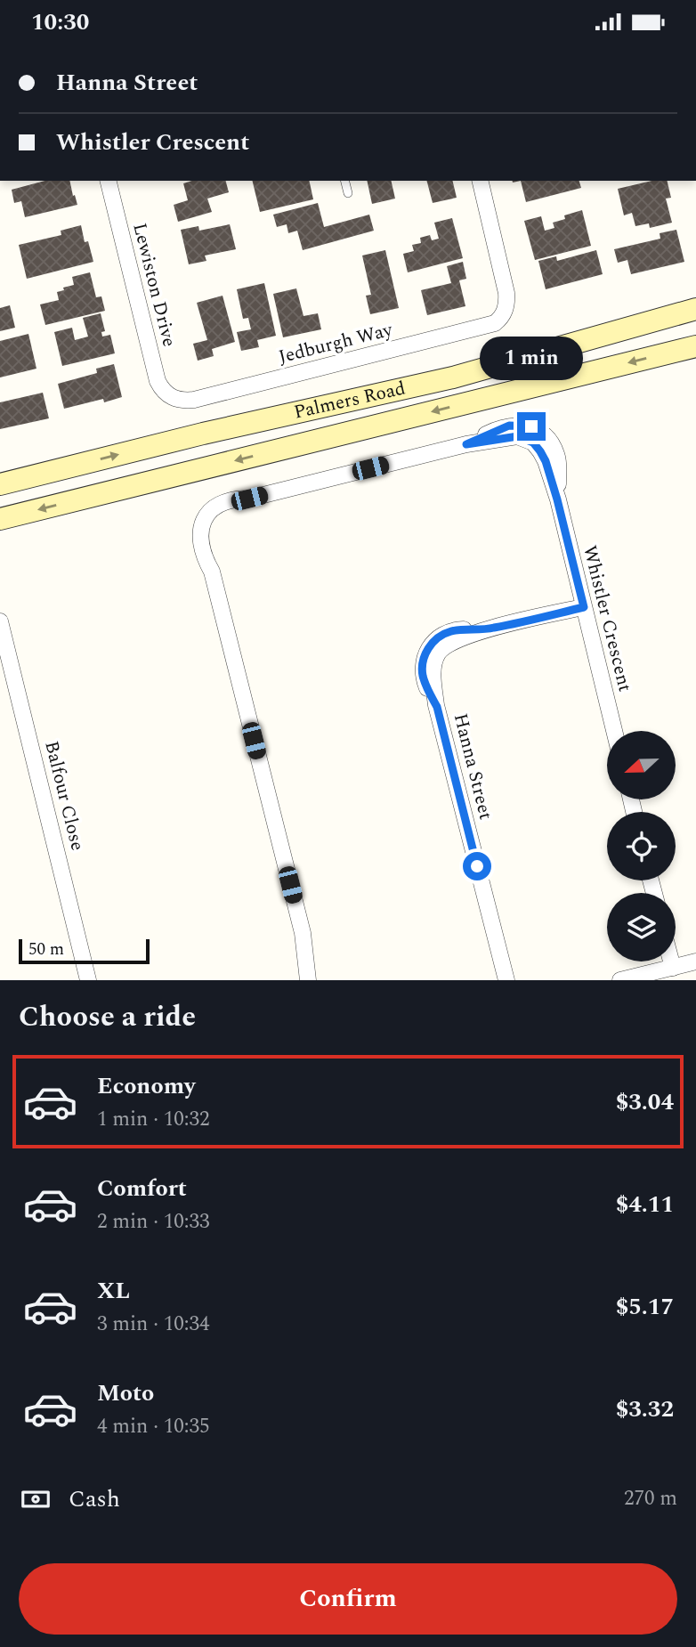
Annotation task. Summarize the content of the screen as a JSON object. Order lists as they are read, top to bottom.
{
  "streets": {
    "main road": ["Palmers Road"],
    "street": [
      "Lewiston Drive",
      "Jedburgh Way",
      "Whistler Crescent",
      "Hanna Street",
      "Balfour Close"
    ]
  },
  "crossings": [
    ["Lewiston Drive", "Jedburgh Way"],
    ["Whistler Crescent", "Hanna Street"]
  ],
  "scale_bar": "50 m",
  "north": "left",
  "page": {
    "status": "10:30",
    "banner": ["Hanna Street", "Whistler Crescent"],
    "bubble": "1 min",
    "scale": "50 m",
    "heading": "Choose a ride",
    "list": [
      {
        "name": "Economy",
        "note": "1 min · 10:32",
        "value": "$3.04"
      },
      {
        "name": "Comfort",
        "note": "2 min · 10:33",
        "value": "$4.11"
      },
      {
        "name": "XL",
        "note": "3 min · 10:34",
        "value": "$5.17"
      },
      {
        "name": "Moto",
        "note": "4 min · 10:35",
        "value": "$3.32"
      }
    ],
    "pay": ["Cash", "270 m"],
    "buttons": "Confirm"
  }
}
